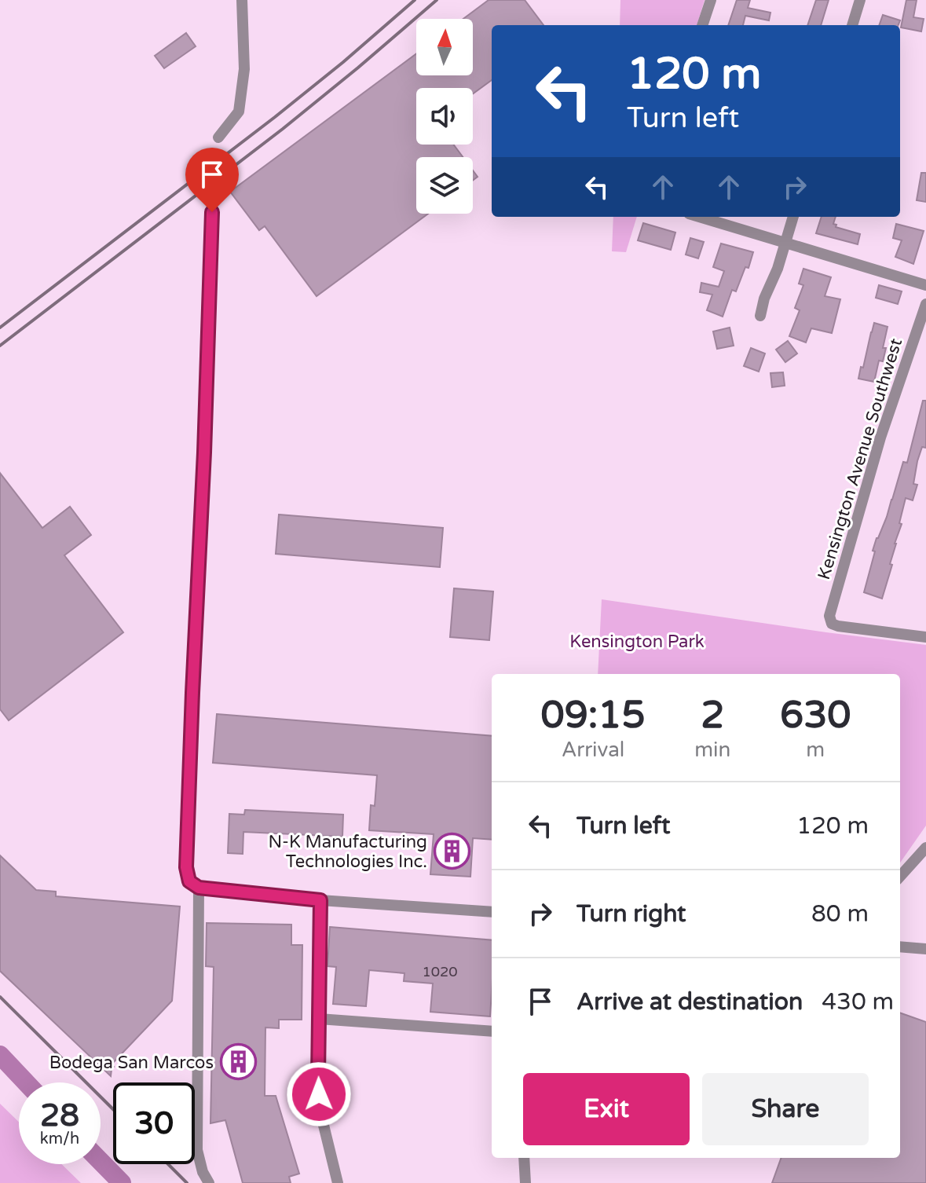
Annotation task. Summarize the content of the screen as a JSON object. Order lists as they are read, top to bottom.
{
  "streets": {
    "street": ["Kensington Avenue Southwest"]
  },
  "parks": ["Kensington Park"],
  "places": {
    "building": ["N-K Manufacturing Technologies Inc.", "Bodega San Marcos"]
  },
  "house_numbers": ["1020"],
  "north": "top",
  "page": {
    "turn": ["120 m", "Turn left"],
    "eta": [
      "09:15",
      "Arrival",
      "2",
      "min",
      "630",
      "m"
    ],
    "list": [
      {
        "name": "Turn left",
        "value": "120 m"
      },
      {
        "name": "Turn right",
        "value": "80 m"
      },
      {
        "name": "Arrive at destination",
        "value": "430 m"
      }
    ],
    "buttons": ["Exit", "Share"],
    "speed": "28 km/h",
    "limit": "30"
  }
}
